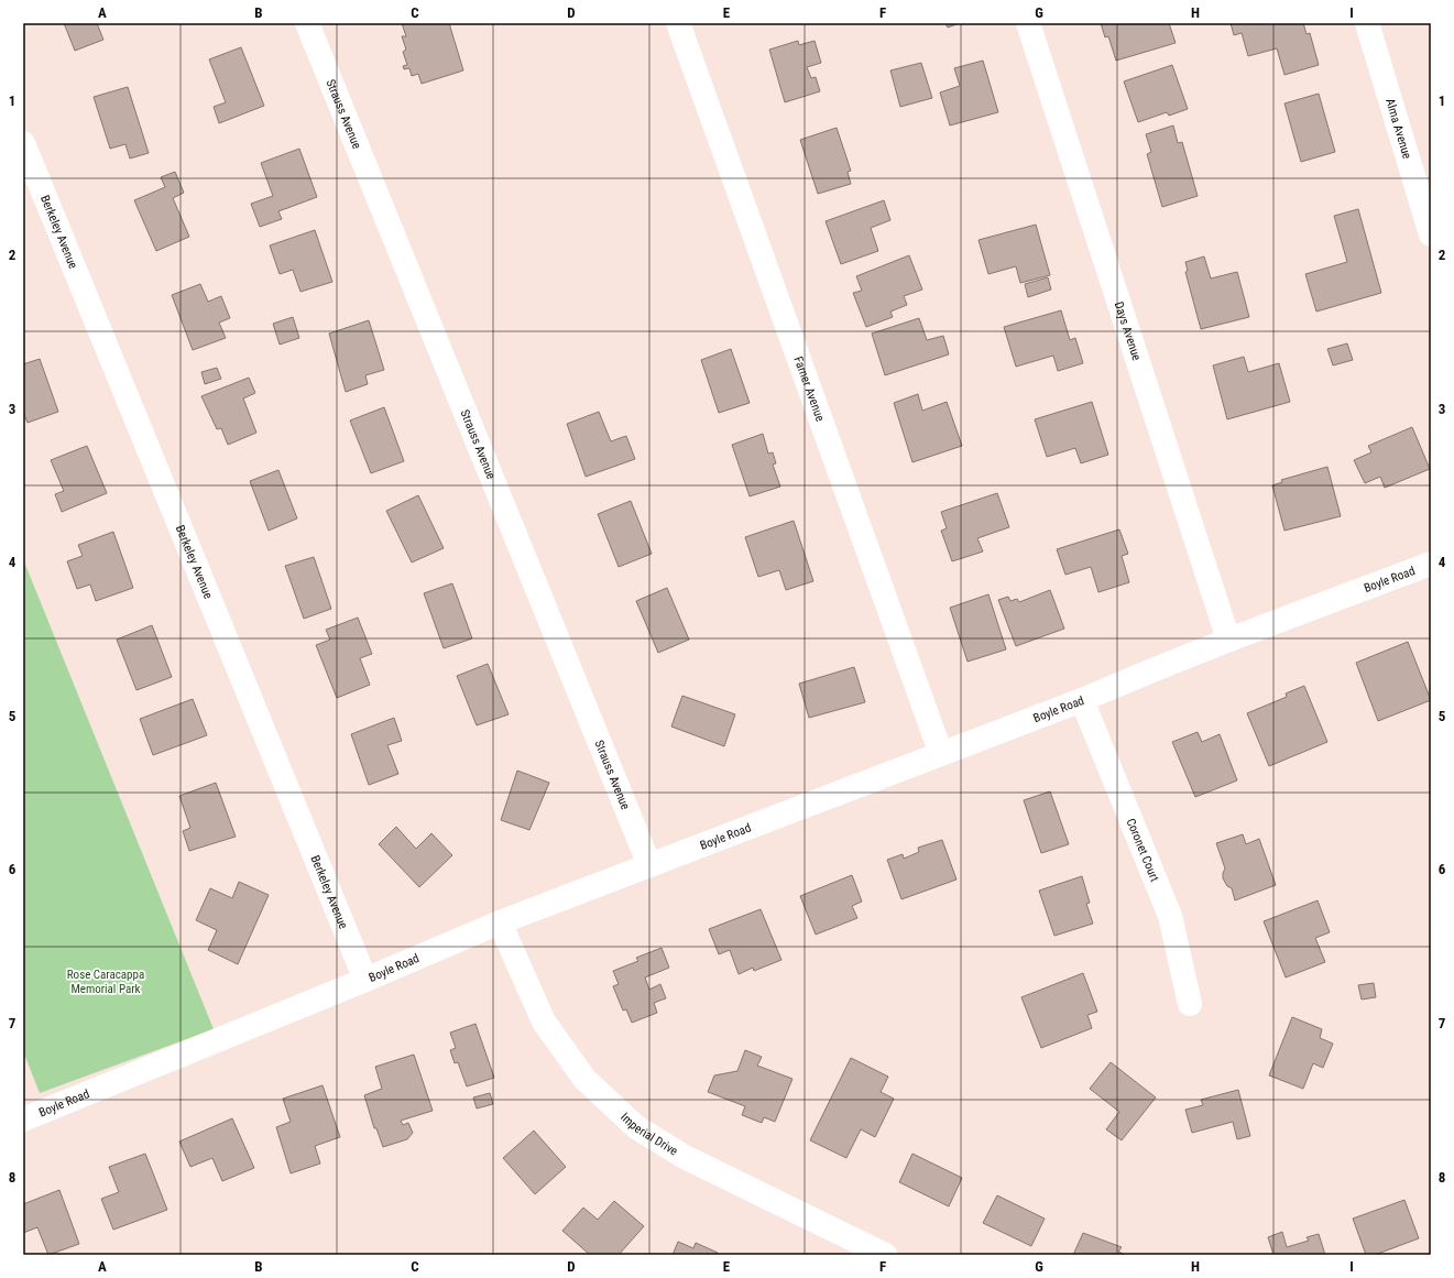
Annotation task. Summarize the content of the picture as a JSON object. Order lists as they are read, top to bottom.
{
  "streets": {
    "street": [
      "Strauss Avenue",
      "Alma Avenue",
      "Berkeley Avenue",
      "Days Avenue",
      "Farner Avenue",
      "Boyle Road",
      "Coronet Court",
      "Imperial Drive"
    ]
  },
  "crossings": [
    ["Strauss Avenue", "Boyle Road"],
    ["Berkeley Avenue", "Boyle Road"],
    ["Days Avenue", "Boyle Road"],
    ["Farner Avenue", "Boyle Road"],
    ["Boyle Road", "Coronet Court"],
    ["Boyle Road", "Imperial Drive"]
  ],
  "parks": ["Rose Caracappa Memorial Park"],
  "grid": {
    "columns": [
      "A",
      "B",
      "C",
      "D",
      "E",
      "F",
      "G",
      "H",
      "I"
    ],
    "rows": [
      "1",
      "2",
      "3",
      "4",
      "5",
      "6",
      "7",
      "8"
    ]
  }
}
